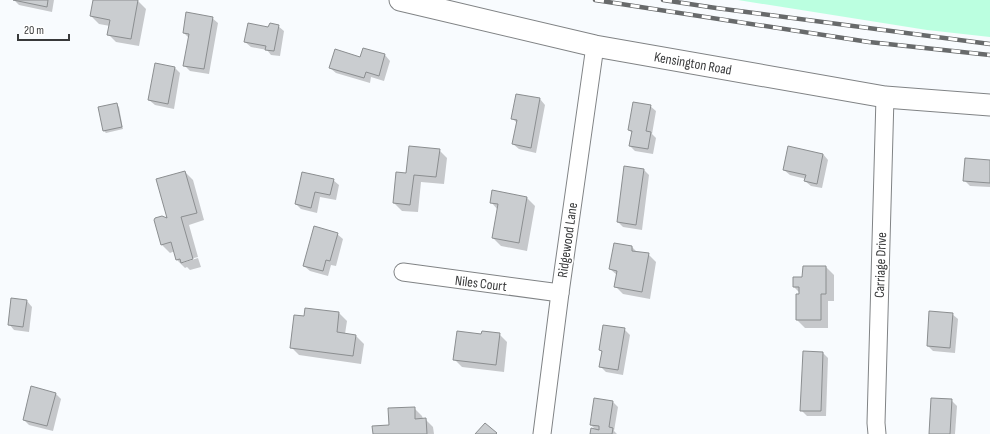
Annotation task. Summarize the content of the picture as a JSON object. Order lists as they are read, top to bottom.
{
  "streets": {
    "street": [
      "Kensington Road",
      "Ridgewood Lane",
      "Carriage Drive",
      "Niles Court"
    ]
  },
  "crossings": [
    ["Kensington Road", "Ridgewood Lane"],
    ["Kensington Road", "Carriage Drive"],
    ["Ridgewood Lane", "Niles Court"]
  ],
  "scale_bar": "20 m"
}
